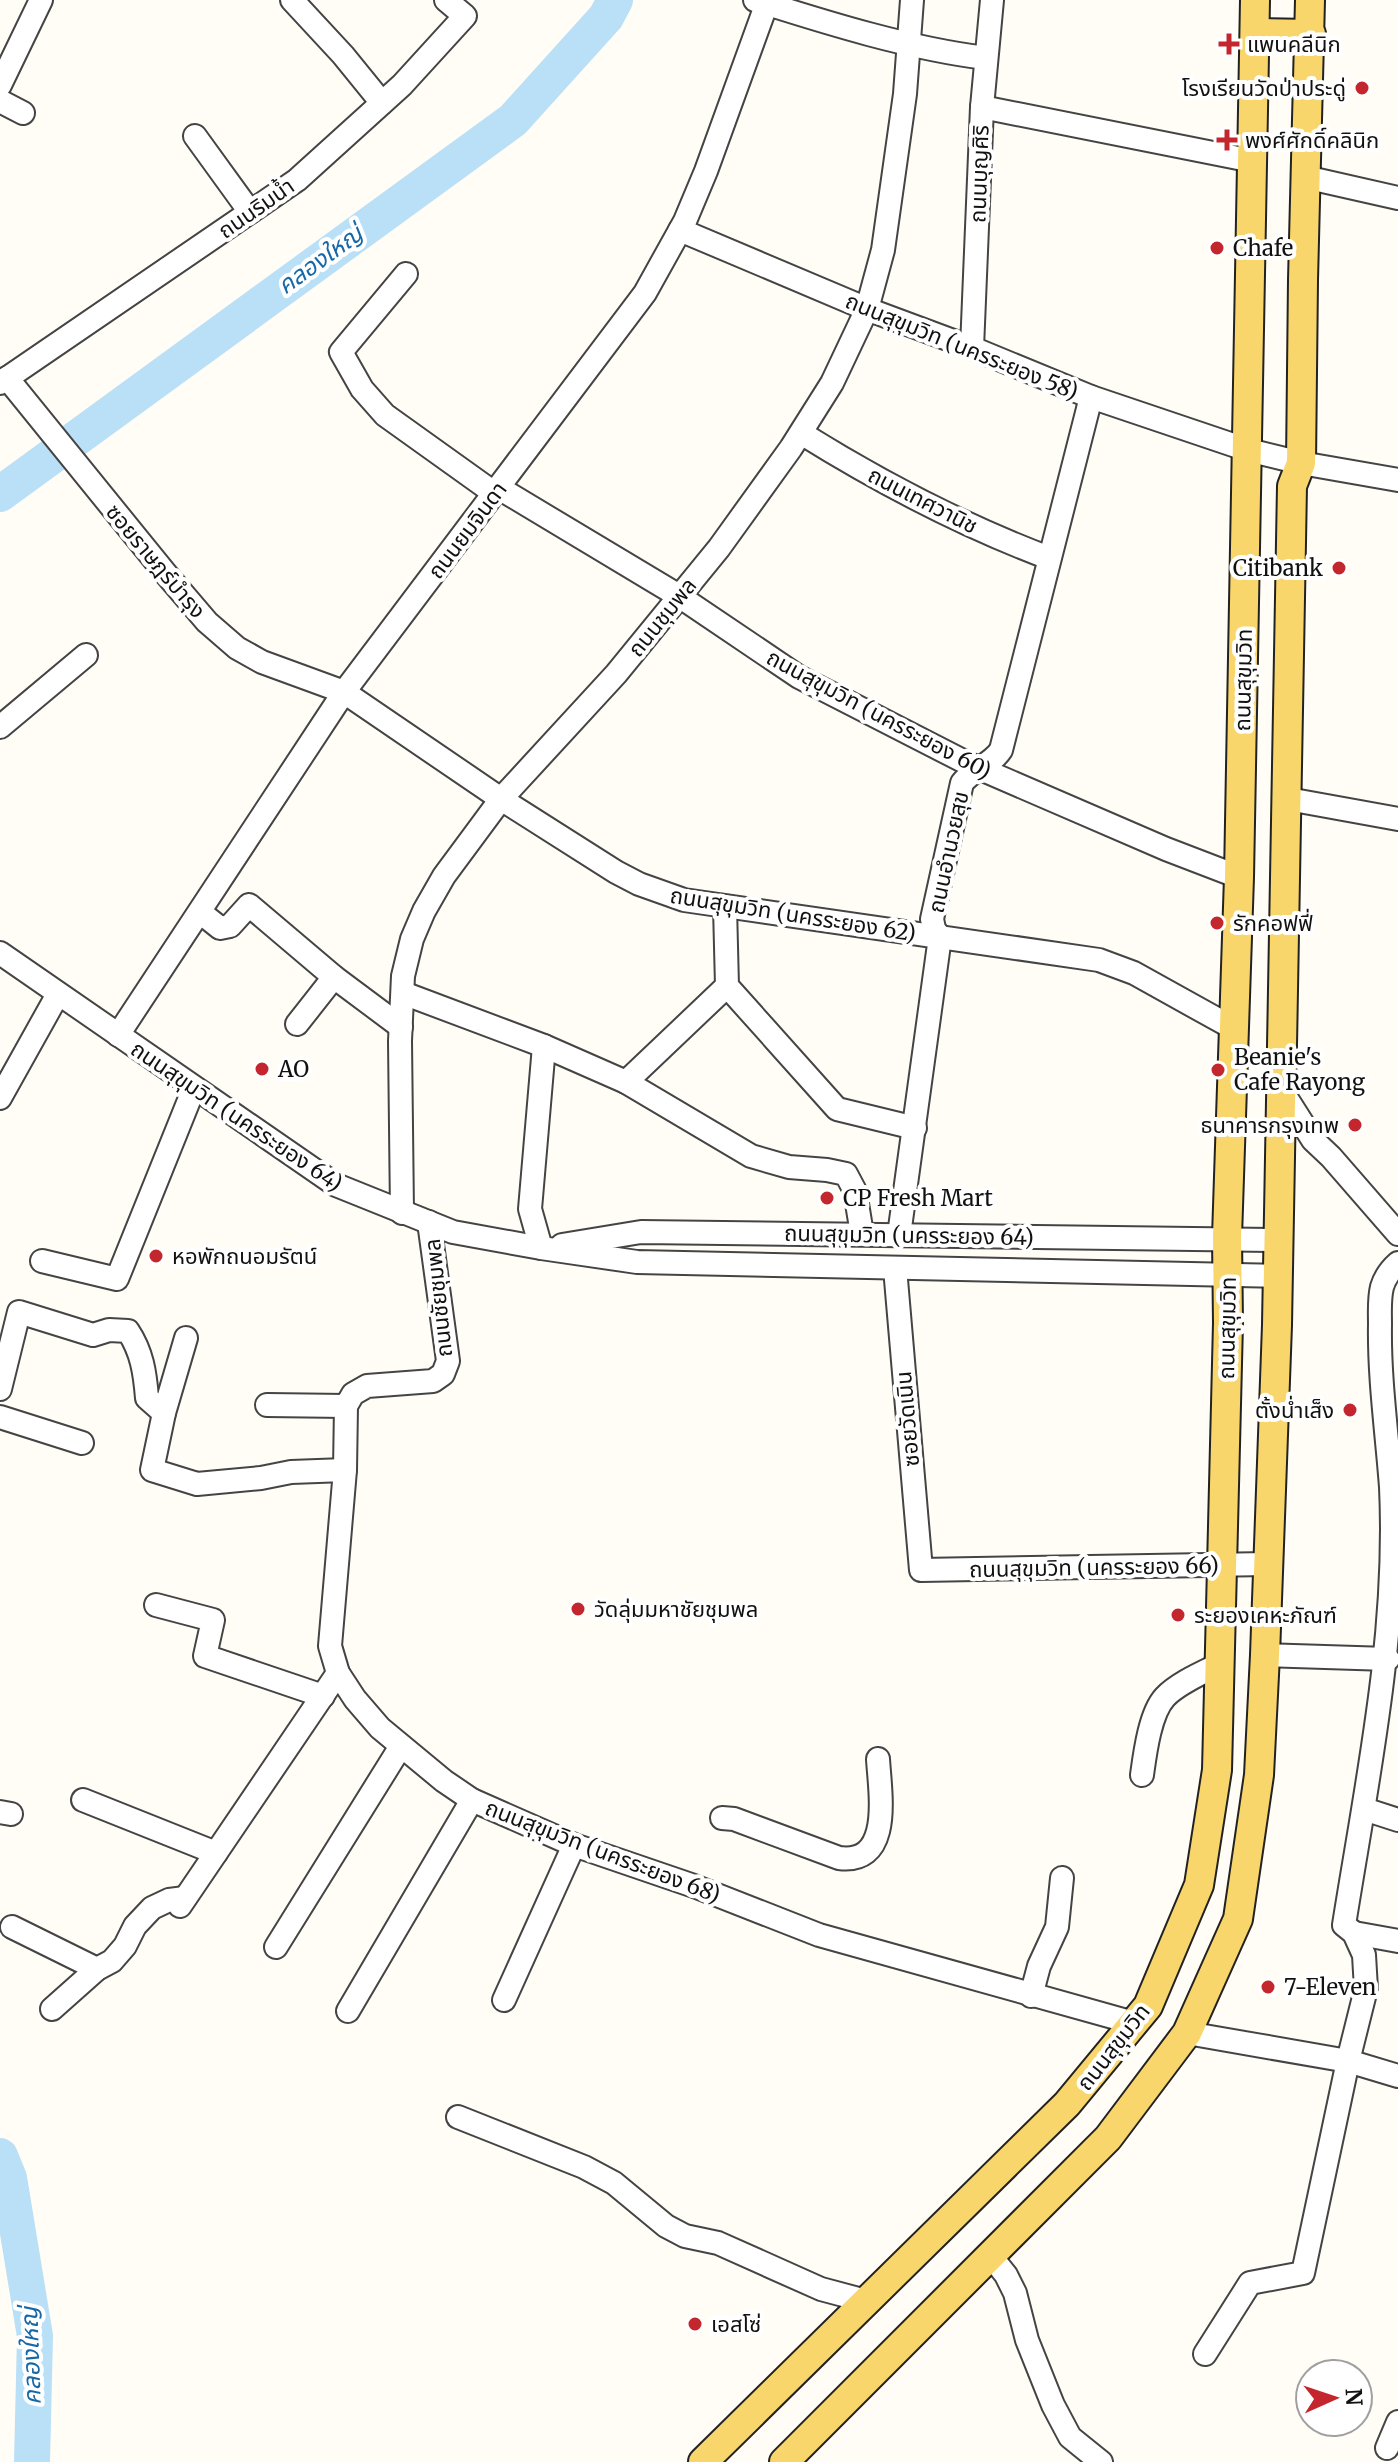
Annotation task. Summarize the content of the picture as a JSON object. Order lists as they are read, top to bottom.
{
  "streets": {
    "main road": ["ถนนสุขุมวิท"],
    "street": [
      "ถนนบุญศิริ",
      "ถนนริมน้ำ",
      "ถนนสุขุมวิท (นครระยอง 58)",
      "ถนนเทศวานิช",
      "ถนนยมจินดา",
      "ซอยราษฎร์บำรุง",
      "ถนนชุมพล",
      "ถนนสุขุมวิท (นครระยอง 60)",
      "ถนนอำนวยสุข",
      "ถนนสุขุมวิท (นครระยอง 62)",
      "ถนนสุขุมวิท (นครระยอง 64)",
      "ถนนชัยชุมพล",
      "ซอยวัดเนิน",
      "ถนนสุขุมวิท (นครระยอง 66)",
      "ถนนสุขุมวิท (นครระยอง 68)"
    ]
  },
  "crossings": [
    ["ถนนบุญศิริ", "ถนนสุขุมวิท (นครระยอง 58)"],
    ["ถนนริมน้ำ", "ซอยราษฎร์บำรุง"],
    ["ถนนสุขุมวิท (นครระยอง 58)", "ถนนยมจินดา"],
    ["ถนนสุขุมวิท (นครระยอง 58)", "ถนนชุมพล"],
    ["ถนนสุขุมวิท (นครระยอง 58)", "ถนนสุขุมวิท"],
    ["ถนนสุขุมวิท (นครระยอง 58)", "ถนนอำนวยสุข"],
    ["ถนนเทศวานิช", "ถนนชุมพล"],
    ["ถนนเทศวานิช", "ถนนอำนวยสุข"],
    ["ถนนยมจินดา", "ซอยราษฎร์บำรุง"],
    ["ถนนยมจินดา", "ถนนสุขุมวิท (นครระยอง 60)"],
    ["ถนนยมจินดา", "ถนนสุขุมวิท (นครระยอง 62)"],
    ["ถนนยมจินดา", "ถนนสุขุมวิท (นครระยอง 64)"],
    ["ซอยราษฎร์บำรุง", "ถนนสุขุมวิท (นครระยอง 62)"],
    ["ถนนชุมพล", "ถนนสุขุมวิท (นครระยอง 60)"],
    ["ถนนชุมพล", "ถนนสุขุมวิท (นครระยอง 62)"],
    ["ถนนชุมพล", "ถนนสุขุมวิท (นครระยอง 64)"],
    ["ถนนสุขุมวิท", "ถนนสุขุมวิท (นครระยอง 60)"],
    ["ถนนสุขุมวิท", "ถนนสุขุมวิท (นครระยอง 62)"],
    ["ถนนสุขุมวิท", "ถนนสุขุมวิท (นครระยอง 64)"],
    ["ถนนสุขุมวิท", "ถนนสุขุมวิท (นครระยอง 66)"],
    ["ถนนสุขุมวิท", "ถนนสุขุมวิท (นครระยอง 68)"],
    ["ถนนสุขุมวิท (นครระยอง 60)", "ถนนอำนวยสุข"],
    ["ถนนอำนวยสุข", "ถนนสุขุมวิท (นครระยอง 62)"],
    ["ถนนอำนวยสุข", "ถนนสุขุมวิท (นครระยอง 64)"],
    ["ถนนสุขุมวิท (นครระยอง 64)", "ถนนชัยชุมพล"],
    ["ถนนสุขุมวิท (นครระยอง 64)", "ซอยวัดเนิน"],
    ["ถนนชัยชุมพล", "ถนนสุขุมวิท (นครระยอง 68)"],
    ["ซอยวัดเนิน", "ถนนสุขุมวิท (นครระยอง 66)"]
  ],
  "water": ["คลองใหญ่"],
  "places": {
    "health": ["แพนคลีนิก", "พงศ์ศักดิ์คลินิก"],
    "other": [
      "โรงเรียนวัดป่าประดู่",
      "Chafe",
      "Citibank",
      "รักคอฟฟี่",
      "AO",
      "Beanie's Cafe Rayong",
      "ธนาคารกรุงเทพ",
      "CP Fresh Mart",
      "หอพักถนอมรัตน์",
      "ตั้งน่ำเส็ง",
      "วัดลุ่มมหาชัยชุมพล",
      "ระยองเคหะภัณฑ์",
      "7-Eleven",
      "เอสโซ่"
    ]
  },
  "north": "right"
}
